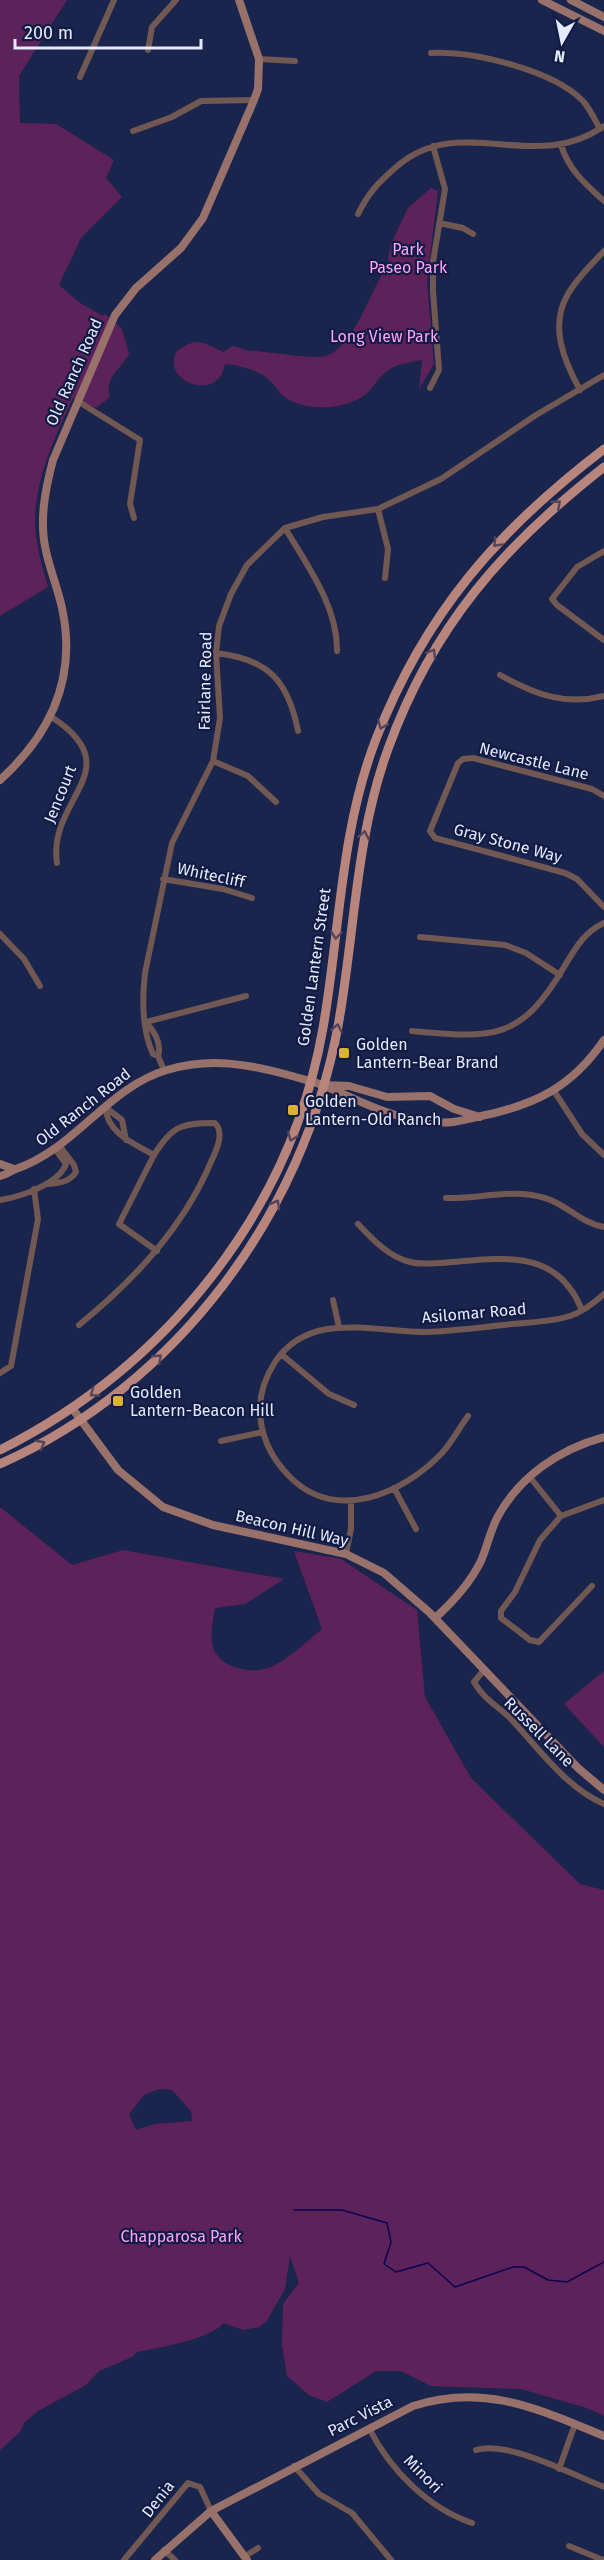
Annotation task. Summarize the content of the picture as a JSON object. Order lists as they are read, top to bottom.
{
  "streets": {
    "main road": ["Golden Lantern Street"],
    "street": [
      "Old Ranch Road",
      "Fairlane Road",
      "Newcastle Lane",
      "Jencourt",
      "Gray Stone Way",
      "Whitecliff",
      "Asilomar Road",
      "Beacon Hill Way",
      "Russell Lane",
      "Parc Vista",
      "Minori",
      "Denia"
    ]
  },
  "crossings": [
    ["Old Ranch Road", "Fairlane Road"],
    ["Old Ranch Road", "Jencourt"],
    ["Old Ranch Road", "Golden Lantern Street"],
    ["Fairlane Road", "Whitecliff"],
    ["Newcastle Lane", "Gray Stone Way"],
    ["Golden Lantern Street", "Beacon Hill Way"],
    ["Beacon Hill Way", "Russell Lane"],
    ["Parc Vista", "Minori"],
    ["Parc Vista", "Denia"]
  ],
  "parks": ["Park Paseo Park", "Long View Park", "Chapparosa Park"],
  "places": {
    "transit": ["Golden Lantern-Bear Brand", "Golden Lantern-Old Ranch", "Golden Lantern-Beacon Hill"]
  },
  "scale_bar": "200 m",
  "north": "bottom"
}
